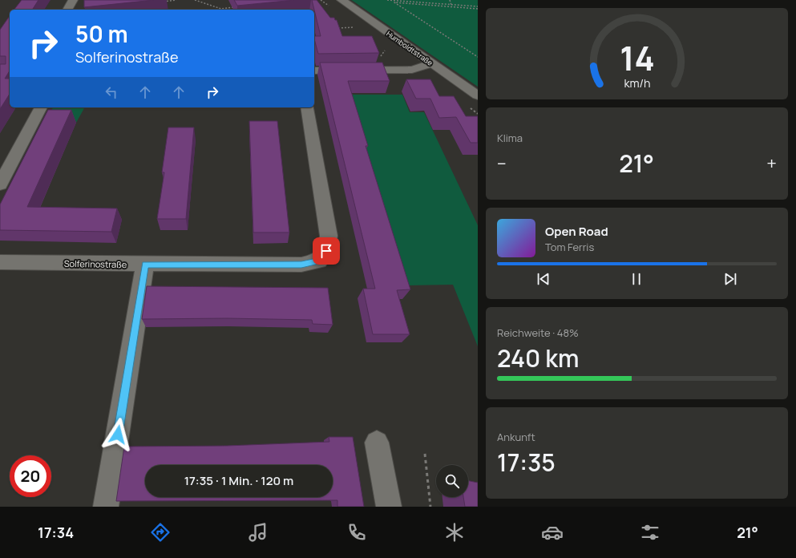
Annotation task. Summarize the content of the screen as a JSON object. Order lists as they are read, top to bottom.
{
  "streets": {
    "street": ["Humboldtstraße", "Solferinostraße"]
  },
  "page": {
    "turn": ["50 m", "Solferinostraße"],
    "tile": [
      "Klima",
      ["Reichweite · 48%", "240 km"],
      ["Ankunft", "17:35"]
    ],
    "heat": ["−", "21°", "+"],
    "song": ["Open Road", "Tom Ferris"],
    "limit": "20",
    "trip": "17:35 · 1 Min. · 120 m",
    "tabs": ["17:34", "21°"],
    "gauge": ["14", "km/h"]
  }
}
